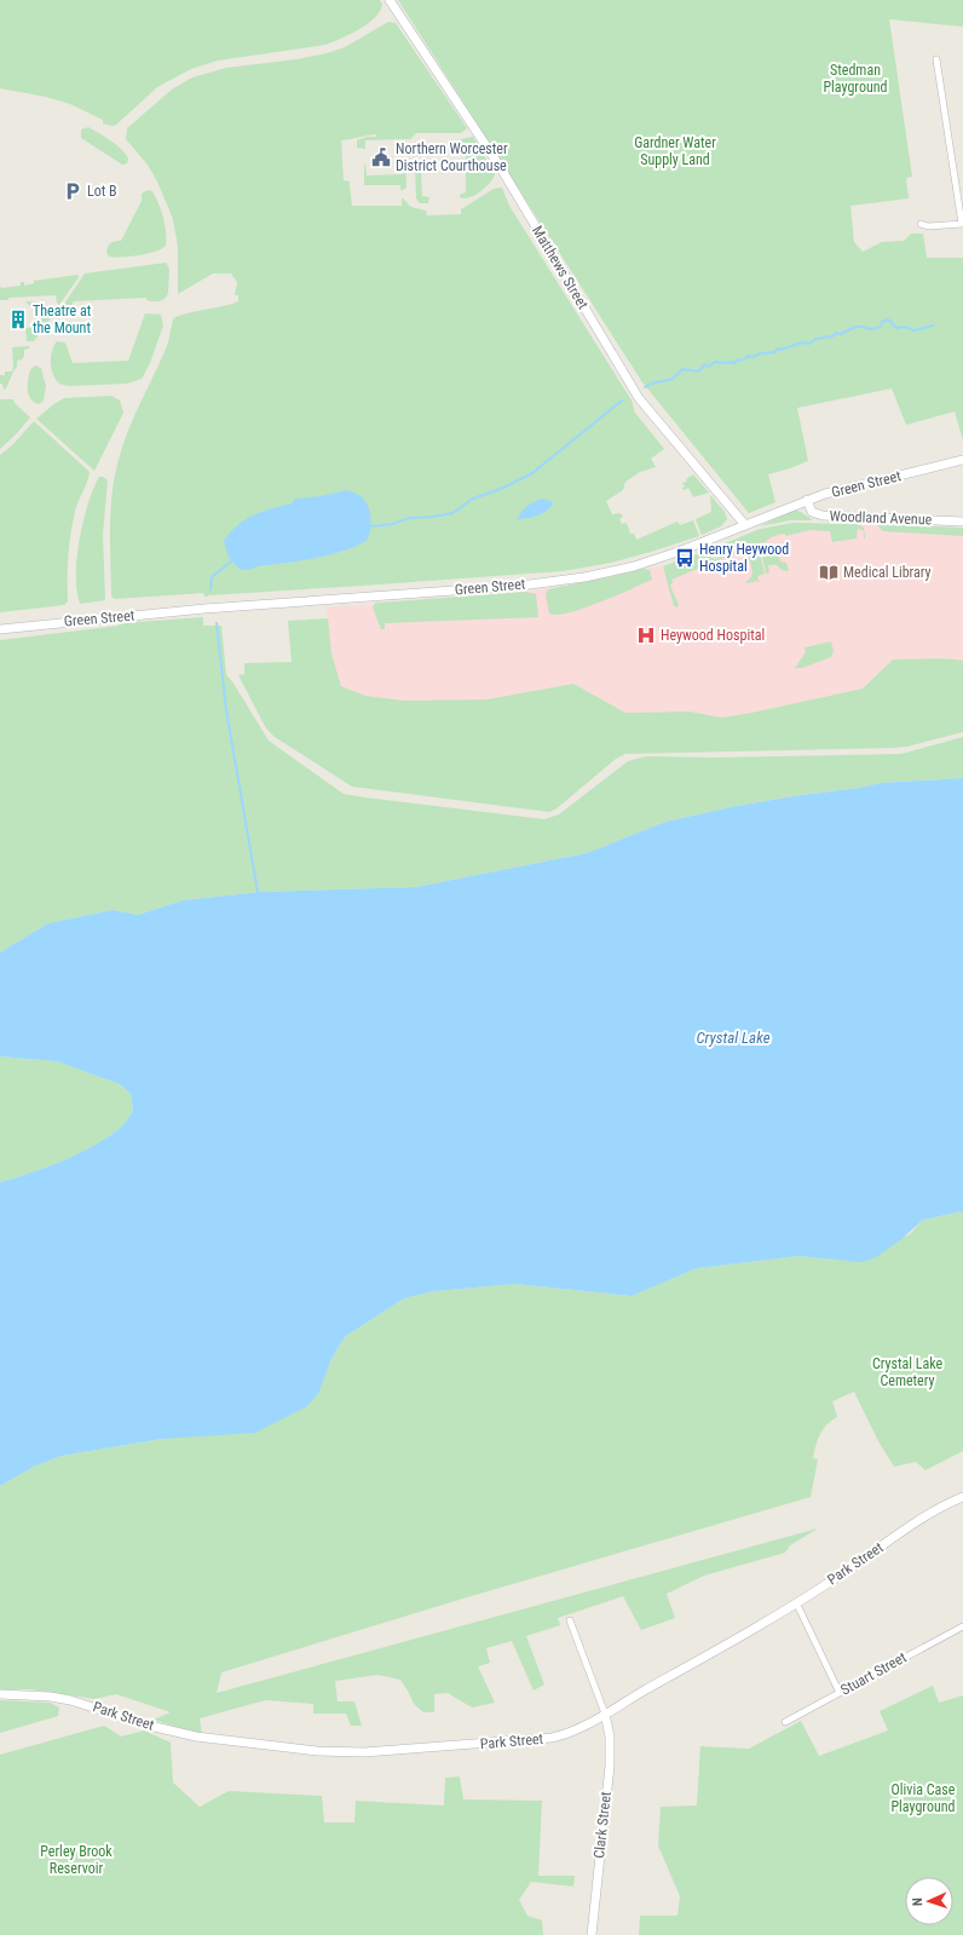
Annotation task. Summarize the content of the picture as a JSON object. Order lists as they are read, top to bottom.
{
  "streets": {
    "street": [
      "Matthews Street",
      "Green Street",
      "Woodland Avenue",
      "Park Street",
      "Stuart Street",
      "Clark Street"
    ]
  },
  "crossings": [
    ["Matthews Street", "Green Street"],
    ["Green Street", "Woodland Avenue"],
    ["Park Street", "Clark Street"]
  ],
  "water": ["Crystal Lake"],
  "parks": [
    "Stedman Playground",
    "Gardner Water Supply Land",
    "Crystal Lake Cemetery",
    "Olivia Case Playground",
    "Perley Brook Reservoir"
  ],
  "places": {
    "public building": ["Northern Worcester District Courthouse"],
    "parking": ["Lot B"],
    "building": ["Theatre at the Mount"],
    "bus stop": ["Henry Heywood Hospital"],
    "library": ["Medical Library"],
    "hospital": ["Heywood Hospital"]
  },
  "north": "left"
}
